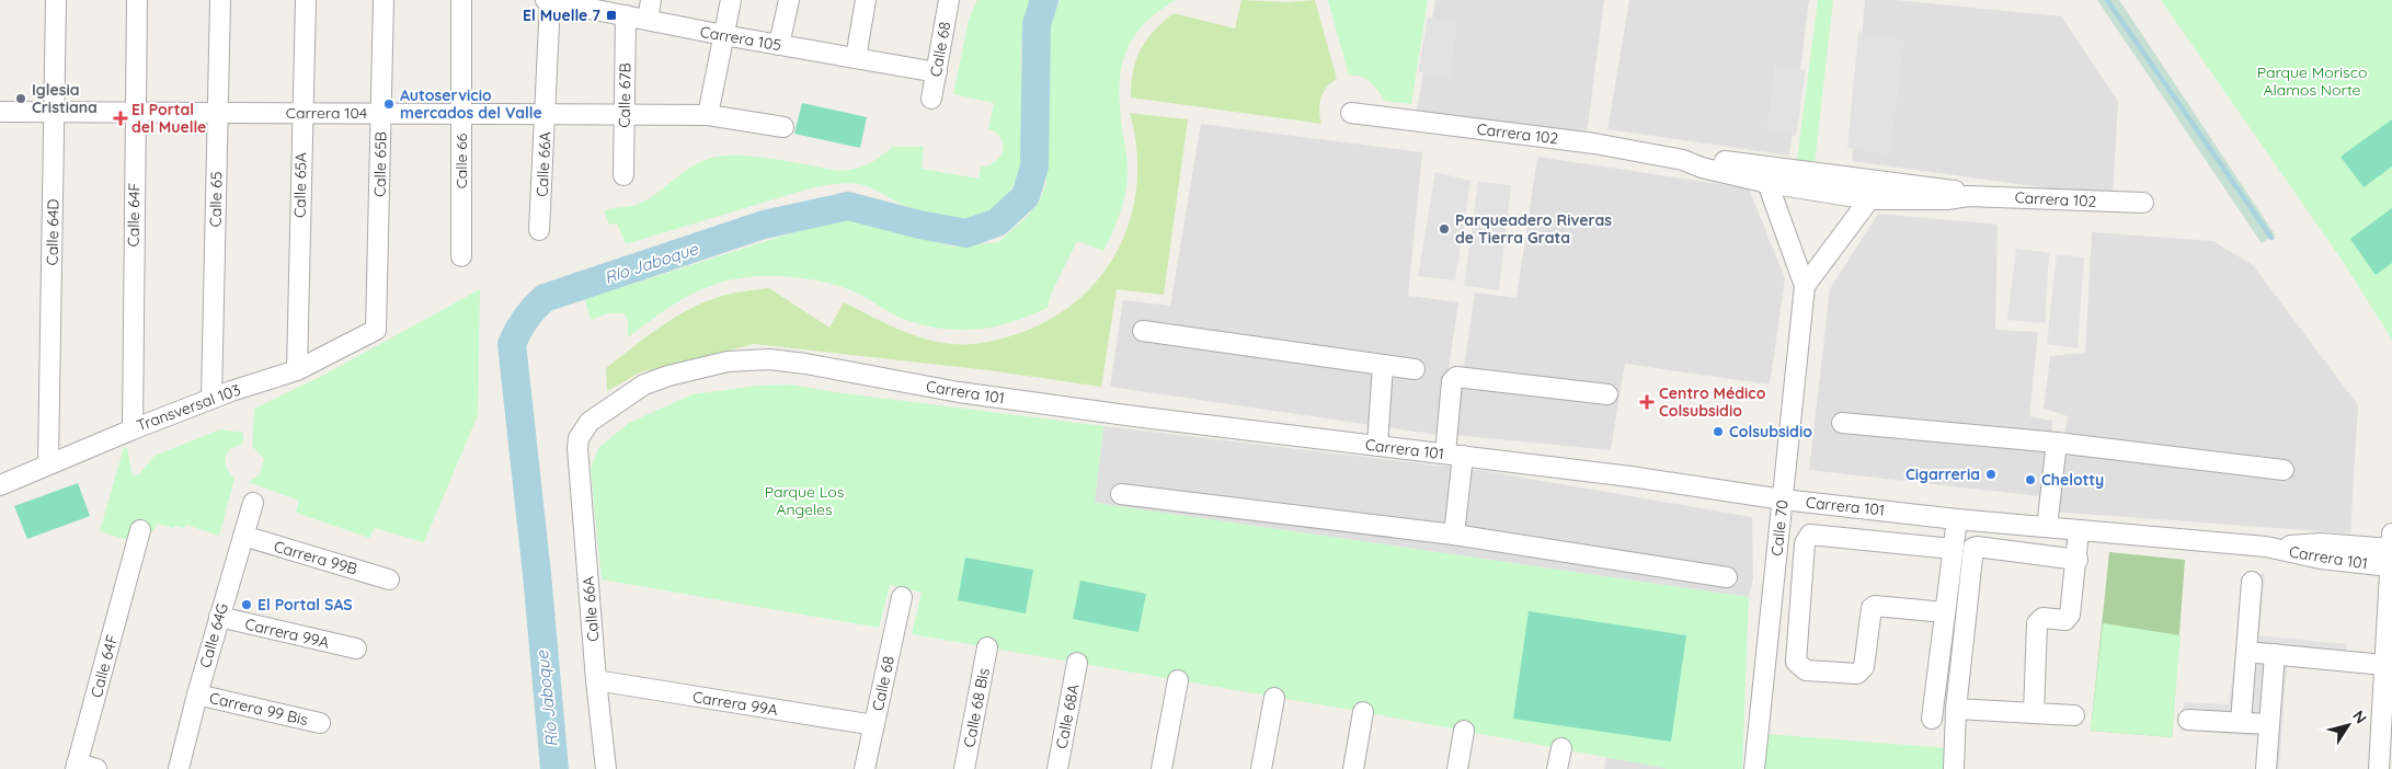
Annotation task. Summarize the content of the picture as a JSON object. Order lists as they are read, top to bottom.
{
  "streets": {
    "street": [
      "Carrera 105",
      "Calle 68",
      "Calle 67B",
      "Carrera 104",
      "Carrera 102",
      "Calle 66",
      "Calle 65B",
      "Calle 66A",
      "Calle 65A",
      "Calle 65",
      "Calle 64F",
      "Calle 64D",
      "Carrera 101",
      "Transversal 103",
      "Calle 70",
      "Carrera 99B",
      "Carrera 99A",
      "Calle 64G",
      "Calle 68 Bis",
      "Carrera 99 Bis",
      "Calle 68A"
    ]
  },
  "crossings": [
    ["Carrera 105", "Calle 68"],
    ["Carrera 105", "Calle 67B"],
    ["Carrera 105", "Calle 66A"],
    ["Calle 68", "Carrera 99A"],
    ["Calle 67B", "Carrera 104"],
    ["Carrera 104", "Calle 66"],
    ["Carrera 104", "Calle 65B"],
    ["Carrera 104", "Calle 66A"],
    ["Carrera 104", "Calle 65A"],
    ["Carrera 104", "Calle 65"],
    ["Carrera 104", "Calle 64F"],
    ["Carrera 104", "Calle 64D"],
    ["Carrera 102", "Calle 70"],
    ["Calle 65B", "Transversal 103"],
    ["Calle 66A", "Carrera 101"],
    ["Calle 66A", "Carrera 99A"],
    ["Calle 65A", "Transversal 103"],
    ["Calle 65", "Transversal 103"],
    ["Calle 64F", "Transversal 103"],
    ["Calle 64D", "Transversal 103"],
    ["Carrera 101", "Calle 70"],
    ["Carrera 99B", "Calle 64G"],
    ["Carrera 99A", "Calle 64G"],
    ["Calle 64G", "Carrera 99 Bis"]
  ],
  "water": ["Río Jaboque"],
  "parks": ["Parque Morisco Alamos Norte", "Parque Los Angeles"],
  "places": {
    "transit": ["El Muelle 7"],
    "other": [
      "Iglesia Cristiana",
      "Autoservicio mercados del Valle",
      "Parqueadero Riveras de Tierra Grata",
      "Colsubsidio",
      "Cigarreria",
      "Chelotty",
      "El Portal SAS"
    ],
    "health": ["El Portal del Muelle", "Centro Médico Colsubsidio"]
  },
  "north": "top right"
}
